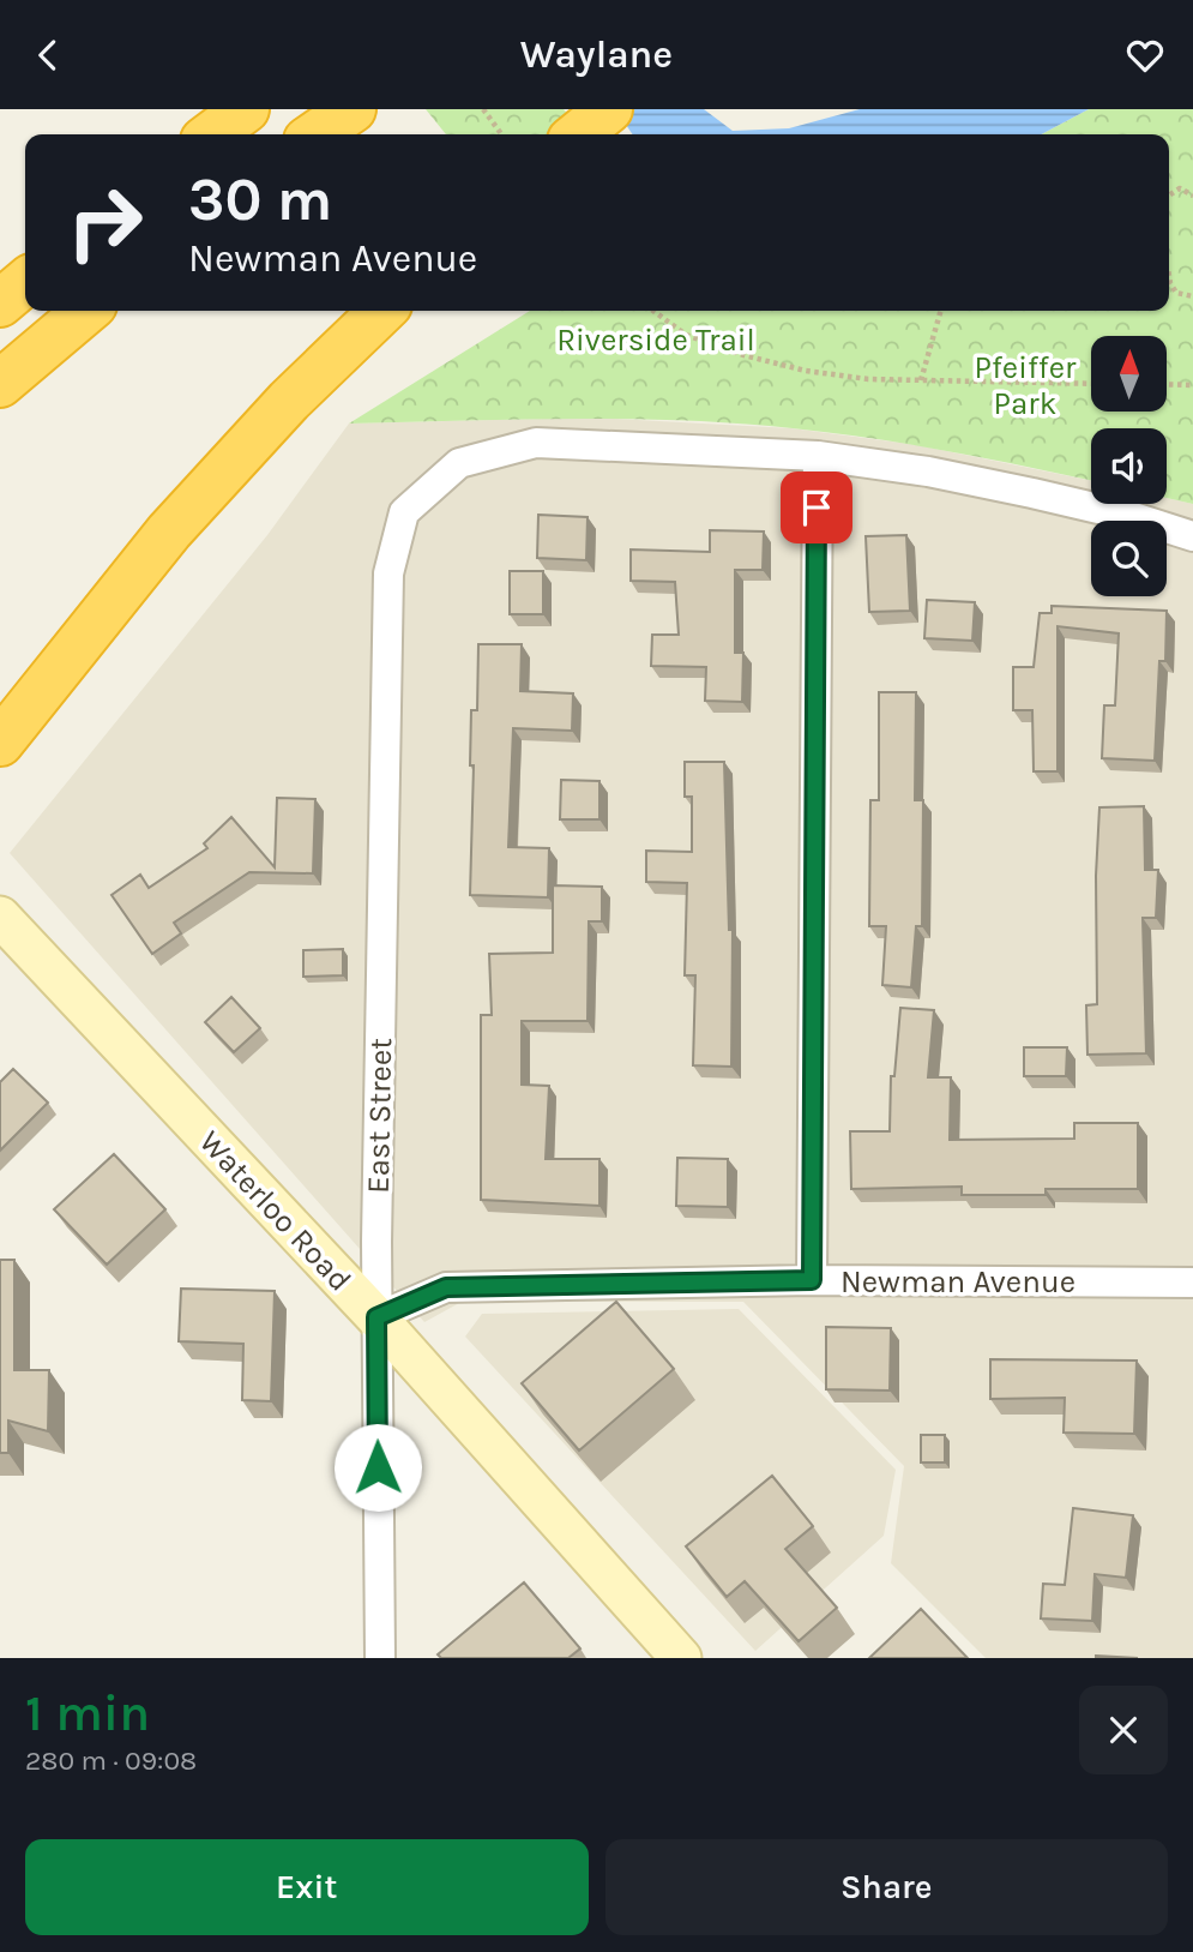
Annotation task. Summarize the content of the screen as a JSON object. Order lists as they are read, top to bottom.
{
  "streets": {
    "main road": ["Waterloo Road"],
    "street": ["East Street", "Newman Avenue"]
  },
  "crossings": [
    ["East Street", "Waterloo Road"],
    ["East Street", "Newman Avenue"],
    ["Waterloo Road", "Newman Avenue"]
  ],
  "parks": ["Riverside Trail", "Pfeiffer Park"],
  "north": "top",
  "page": {
    "header": "Waylane",
    "turn": ["30 m", "Newman Avenue"],
    "heading": ["1 min", "280 m · 09:08"],
    "buttons": ["Exit", "Share"]
  }
}
